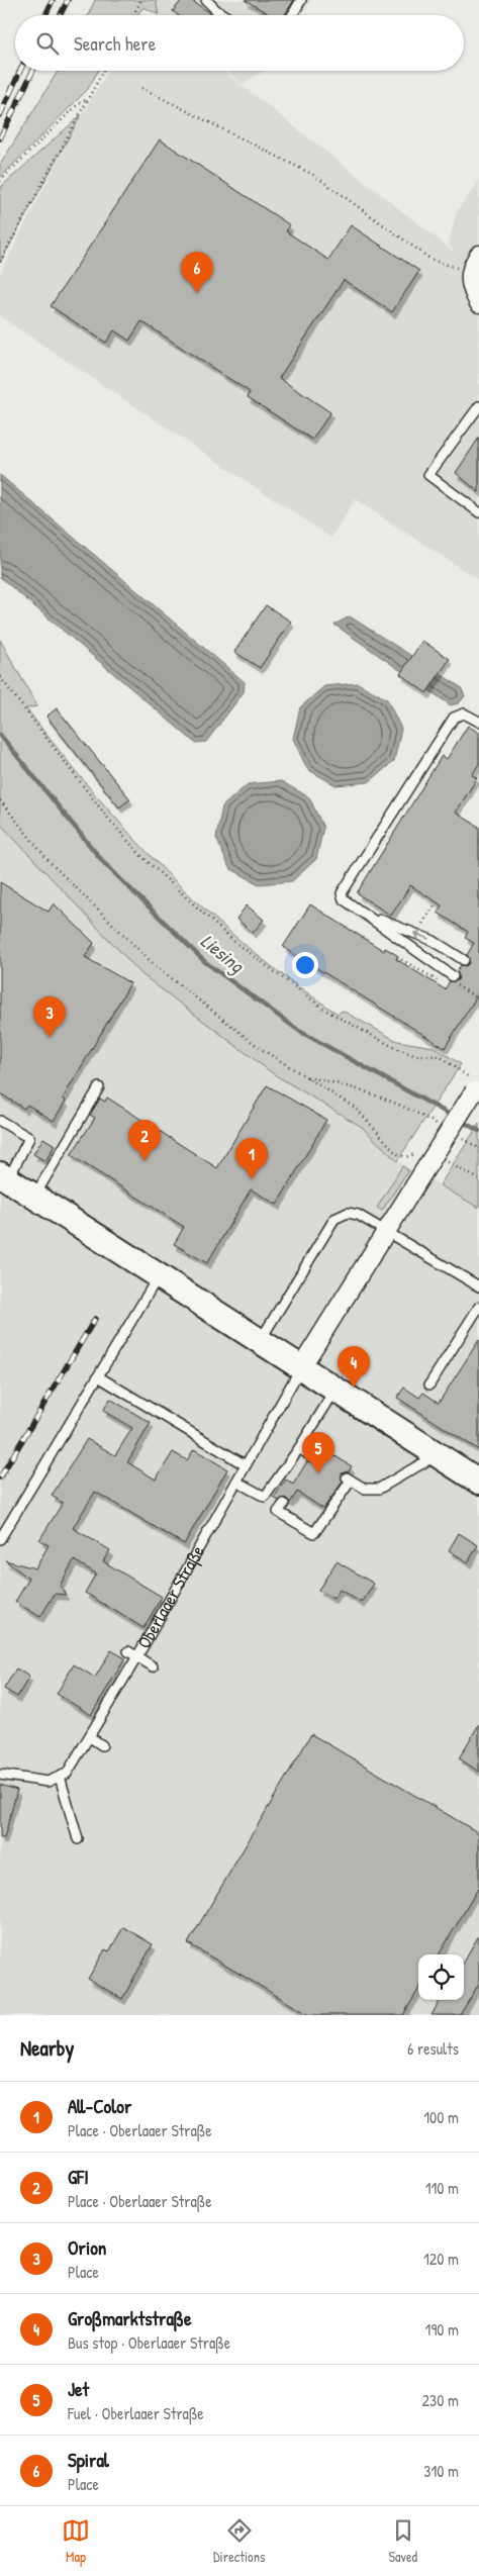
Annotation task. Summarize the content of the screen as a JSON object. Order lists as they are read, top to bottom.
{
  "streets": {
    "lane": ["Oberlaaer Straße"]
  },
  "water": ["Liesing"],
  "page": {
    "search": "Search here",
    "pins": [
      "6",
      "3",
      "2",
      "1",
      "4",
      "5"
    ],
    "heading": ["Nearby", "6 results"],
    "list": [
      {
        "mark": "1",
        "name": "All-Color",
        "note": "Place · Oberlaaer Straße",
        "value": "100 m"
      },
      {
        "mark": "2",
        "name": "GFI",
        "note": "Place · Oberlaaer Straße",
        "value": "110 m"
      },
      {
        "mark": "3",
        "name": "Orion",
        "note": "Place",
        "value": "120 m"
      },
      {
        "mark": "4",
        "name": "Großmarktstraße",
        "note": "Bus stop · Oberlaaer Straße",
        "value": "190 m"
      },
      {
        "mark": "5",
        "name": "Jet",
        "note": "Fuel · Oberlaaer Straße",
        "value": "230 m"
      },
      {
        "mark": "6",
        "name": "Spiral",
        "note": "Place",
        "value": "310 m"
      }
    ],
    "nav": ["Map", "Directions", "Saved"]
  }
}
